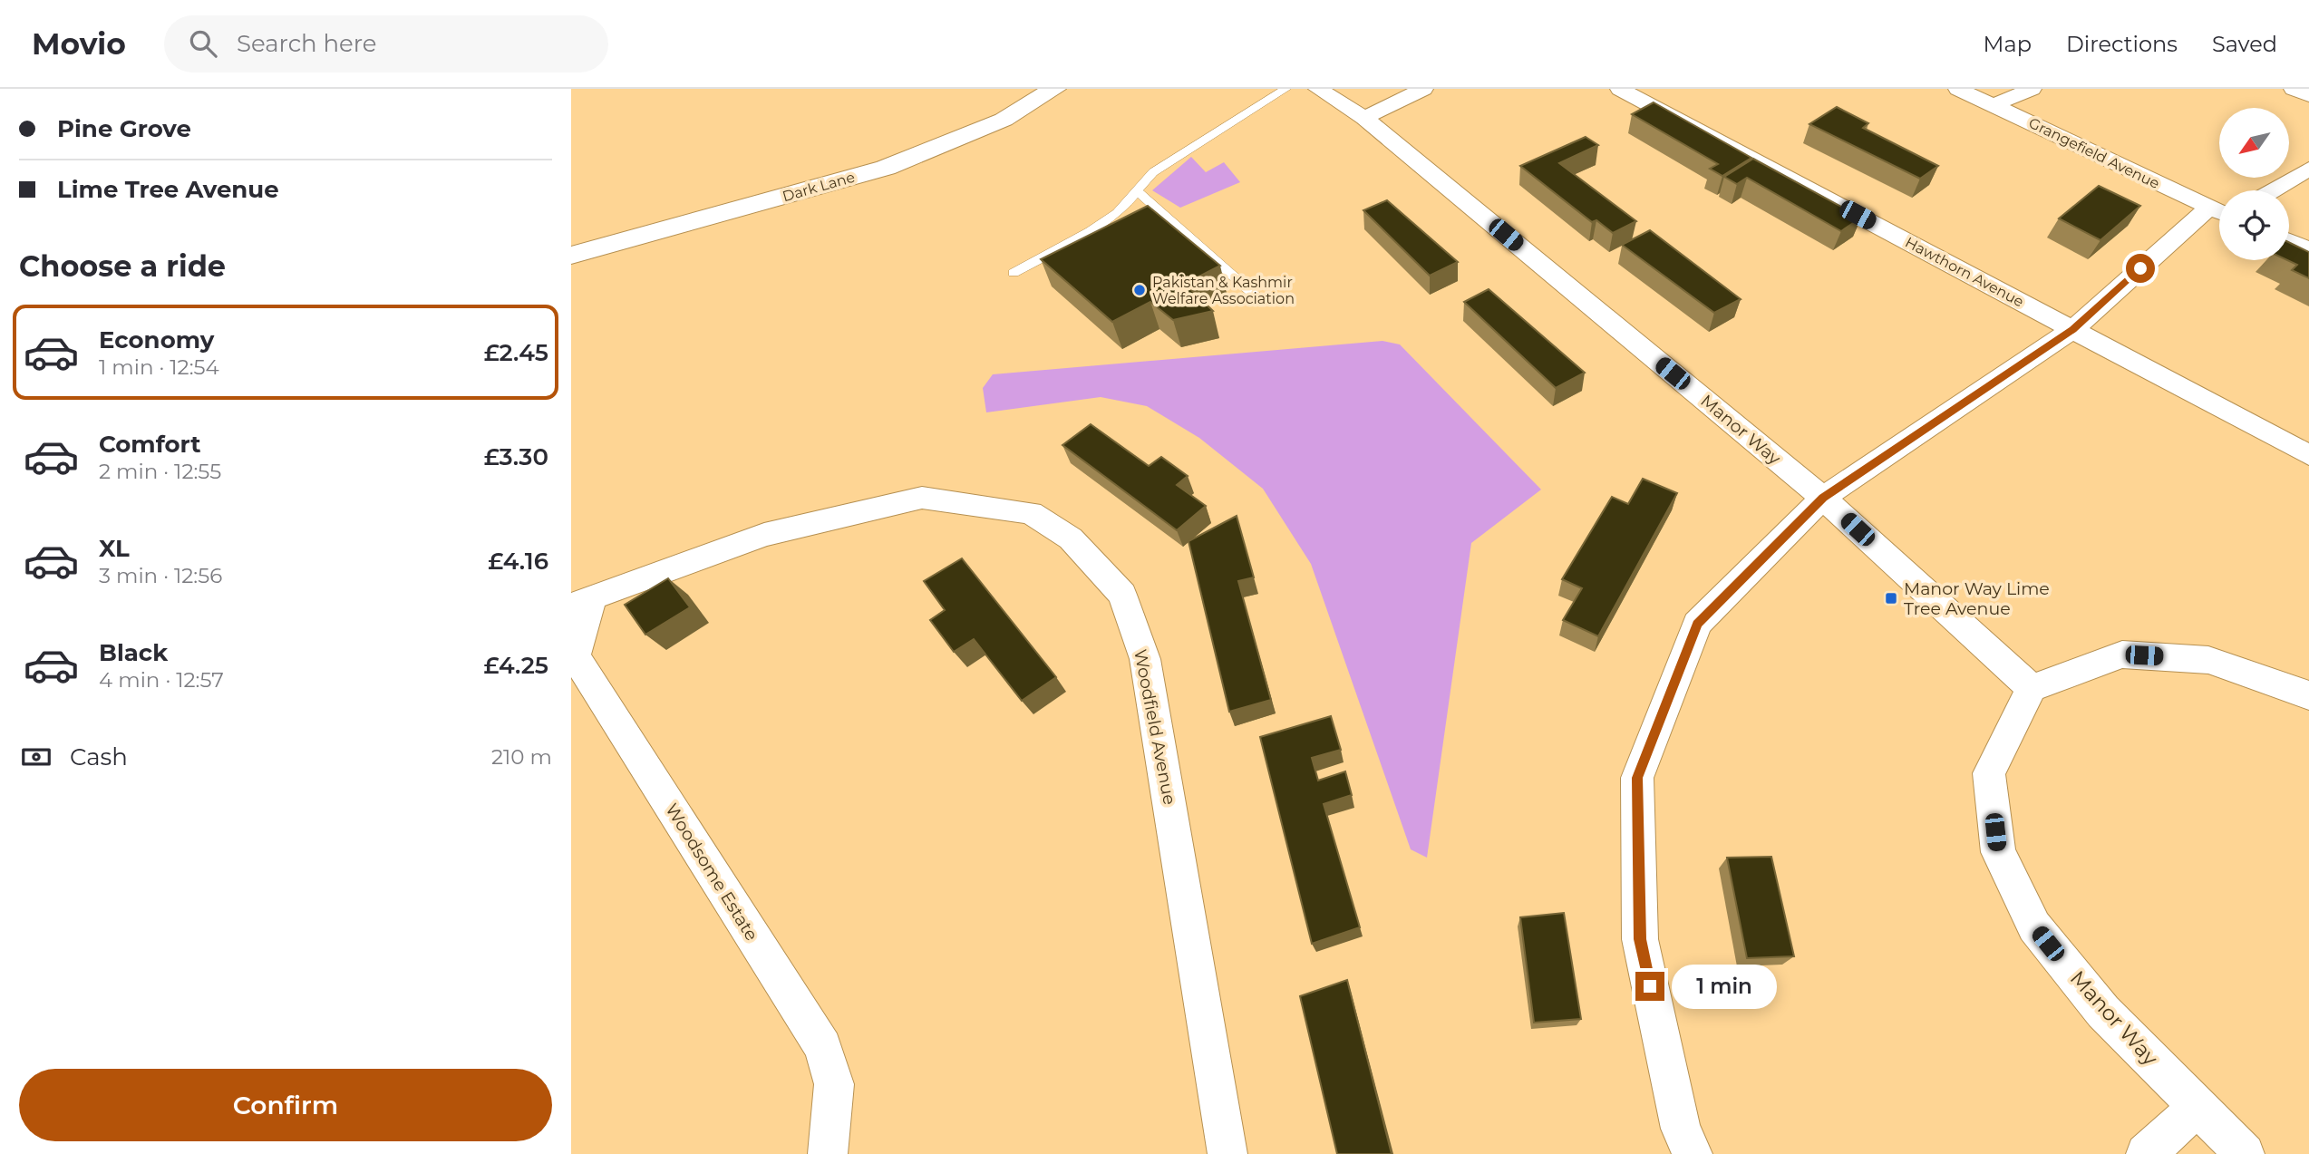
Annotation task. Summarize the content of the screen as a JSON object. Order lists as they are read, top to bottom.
{
  "streets": {
    "street": [
      "Grangefield Avenue",
      "Dark Lane",
      "Hawthorn Avenue",
      "Manor Way",
      "Woodfield Avenue",
      "Woodsome Estate"
    ]
  },
  "crossings": [
    ["Woodfield Avenue", "Woodsome Estate"]
  ],
  "places": {
    "other": ["Pakistan & Kashmir Welfare Association"],
    "transit": ["Manor Way Lime Tree Avenue"]
  },
  "north": "bottom left",
  "page": {
    "header": "Movio",
    "search": "Search here",
    "nav": ["Map", "Directions", "Saved"],
    "banner": ["Pine Grove", "Lime Tree Avenue"],
    "heading": "Choose a ride",
    "list": [
      {
        "name": "Economy",
        "note": "1 min · 12:54",
        "value": "£2.45"
      },
      {
        "name": "Comfort",
        "note": "2 min · 12:55",
        "value": "£3.30"
      },
      {
        "name": "XL",
        "note": "3 min · 12:56",
        "value": "£4.16"
      },
      {
        "name": "Black",
        "note": "4 min · 12:57",
        "value": "£4.25"
      }
    ],
    "pay": ["Cash", "210 m"],
    "bubble": "1 min",
    "buttons": "Confirm"
  }
}
